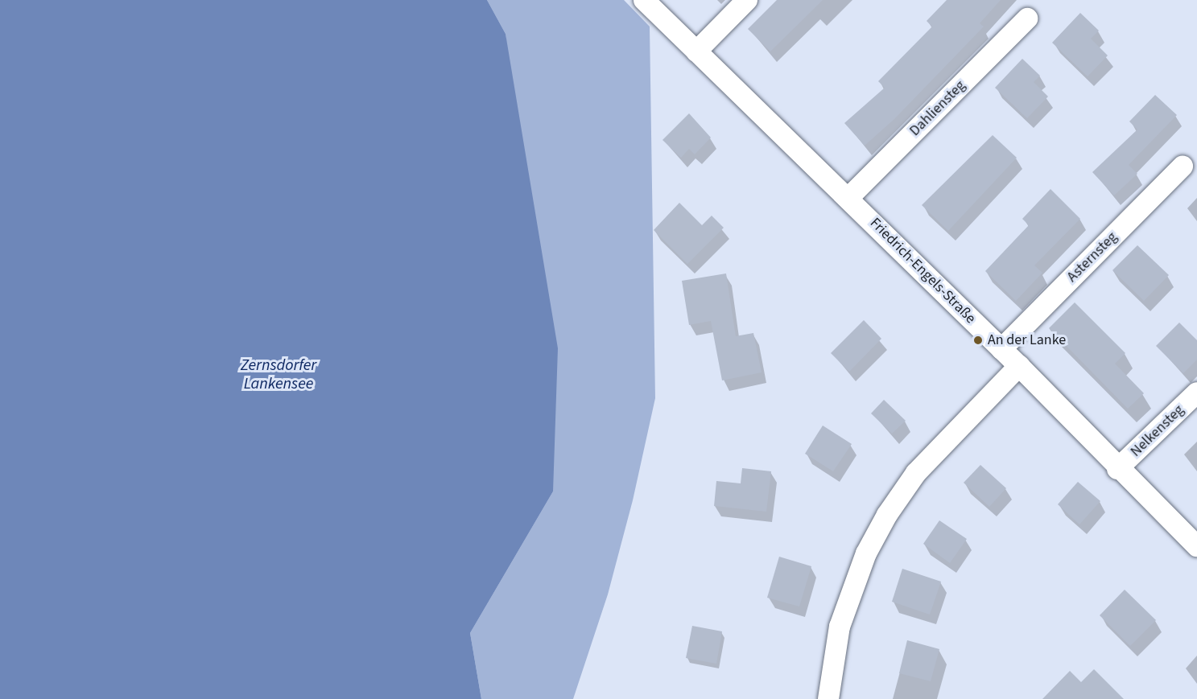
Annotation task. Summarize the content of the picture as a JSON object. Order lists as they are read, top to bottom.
{
  "streets": {
    "street": [
      "Dahliensteg",
      "Asternsteg",
      "Friedrich-Engels-Straße",
      "Nelkensteg"
    ]
  },
  "crossings": [
    ["Dahliensteg", "Friedrich-Engels-Straße"],
    ["Asternsteg", "Friedrich-Engels-Straße"],
    ["Friedrich-Engels-Straße", "Nelkensteg"]
  ],
  "water": ["Zernsdorfer Lankensee"],
  "places": ["An der Lanke"]
}
